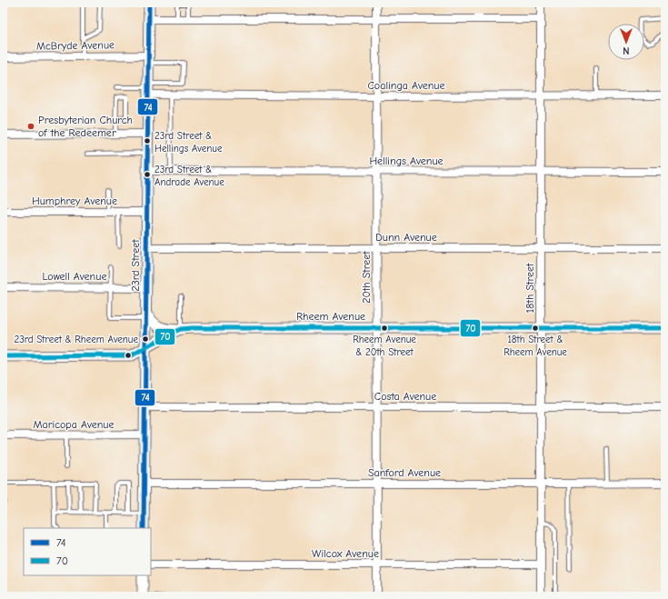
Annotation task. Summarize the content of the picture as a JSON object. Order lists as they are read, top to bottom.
{
  "streets": {
    "street": [
      "McBryde Avenue",
      "Coalinga Avenue",
      "Hellings Avenue",
      "Humphrey Avenue",
      "Dunn Avenue",
      "23rd Street",
      "Lowell Avenue",
      "20th Street",
      "18th Street",
      "Rheem Avenue",
      "Costa Avenue",
      "Maricopa Avenue",
      "Sanford Avenue",
      "Wilcox Avenue"
    ]
  },
  "crossings": [
    ["McBryde Avenue", "23rd Street"],
    ["Coalinga Avenue", "23rd Street"],
    ["Coalinga Avenue", "20th Street"],
    ["Coalinga Avenue", "18th Street"],
    ["Hellings Avenue", "23rd Street"],
    ["Hellings Avenue", "20th Street"],
    ["Hellings Avenue", "18th Street"],
    ["Humphrey Avenue", "23rd Street"],
    ["Dunn Avenue", "23rd Street"],
    ["Dunn Avenue", "20th Street"],
    ["Dunn Avenue", "18th Street"],
    ["23rd Street", "Lowell Avenue"],
    ["23rd Street", "Rheem Avenue"],
    ["23rd Street", "Costa Avenue"],
    ["23rd Street", "Maricopa Avenue"],
    ["23rd Street", "Sanford Avenue"],
    ["20th Street", "Rheem Avenue"],
    ["20th Street", "Costa Avenue"],
    ["20th Street", "Sanford Avenue"],
    ["20th Street", "Wilcox Avenue"],
    ["18th Street", "Rheem Avenue"],
    ["18th Street", "Costa Avenue"],
    ["18th Street", "Sanford Avenue"],
    ["18th Street", "Wilcox Avenue"]
  ],
  "places": [
    "Presbyterian Church of the Redeemer",
    "23rd Street & Hellings Avenue",
    "23rd Street & Andrade Avenue",
    "Rheem Avenue & 20th Street",
    "18th Street & Rheem Avenue",
    "23rd Street & Rheem Avenue"
  ],
  "lines": ["transit line 74", "transit line 70"],
  "legend": ["74", "70"],
  "north": "bottom"
}
